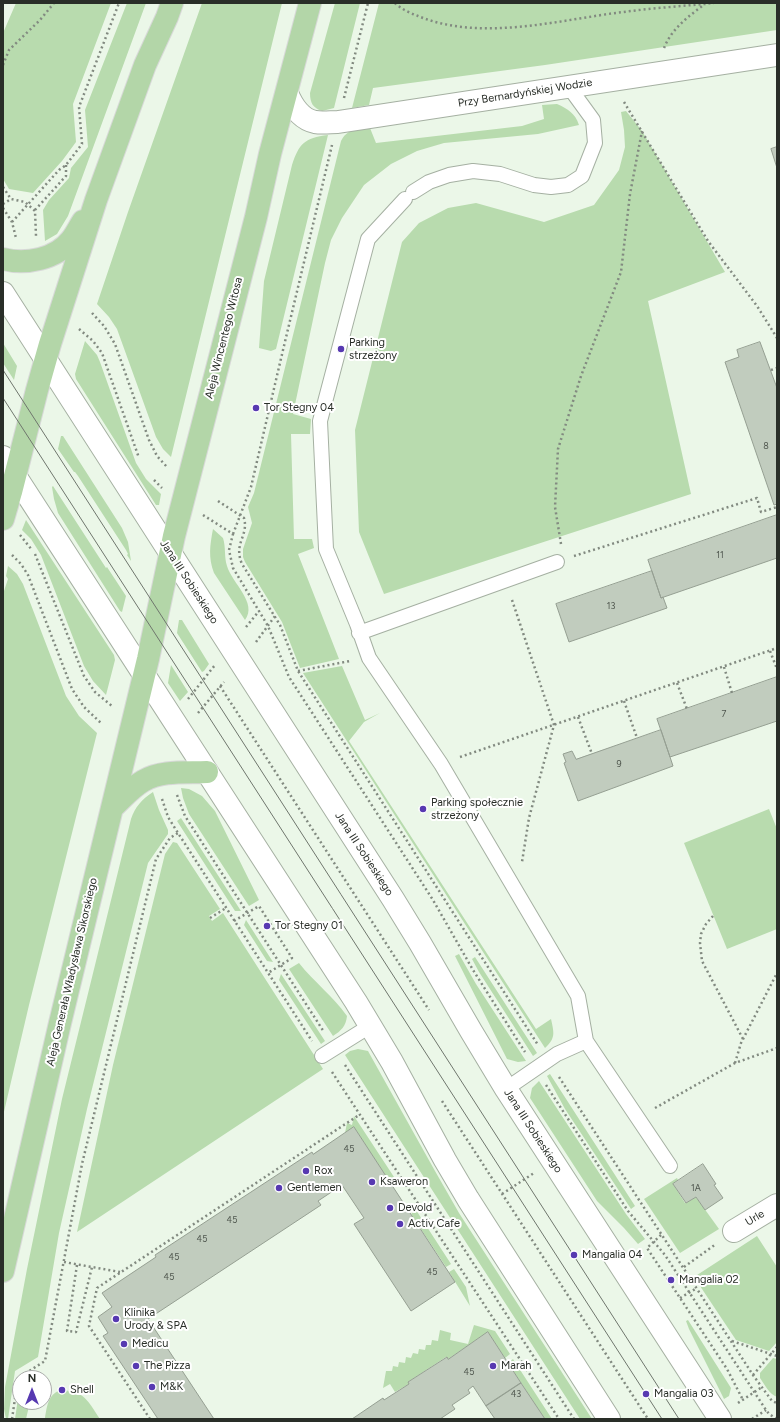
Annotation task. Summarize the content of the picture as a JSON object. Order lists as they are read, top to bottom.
{
  "streets": {
    "main road": [
      "Przy Bernardyńskiej Wodzie",
      "Aleja Wincentego Witosa",
      "Jana III Sobieskiego",
      "Aleja Generała Władysława Sikorskiego",
      "Urle"
    ]
  },
  "crossings": [
    ["Przy Bernardyńskiej Wodzie", "Aleja Wincentego Witosa"],
    ["Aleja Wincentego Witosa", "Jana III Sobieskiego"],
    ["Aleja Wincentego Witosa", "Aleja Generała Władysława Sikorskiego"]
  ],
  "places": [
    "Parking strzeżony",
    "Tor Stegny 04",
    "Parking społecznie strzeżony",
    "Tor Stegny 01",
    "Rox",
    "Ksaweron",
    "Gentlemen",
    "Devold",
    "Activ Cafe",
    "Mangalia 04",
    "Mangalia 02",
    "Klinika Urody & SPA",
    "Medicu",
    "The Pizza",
    "Marah",
    "M&K",
    "Shell",
    "Mangalia 03"
  ],
  "house_numbers": [
    "8",
    "11",
    "13",
    "7",
    "9",
    "45",
    "1A",
    "45",
    "45",
    "45",
    "45",
    "45",
    "45",
    "43"
  ],
  "north": "top"
}
